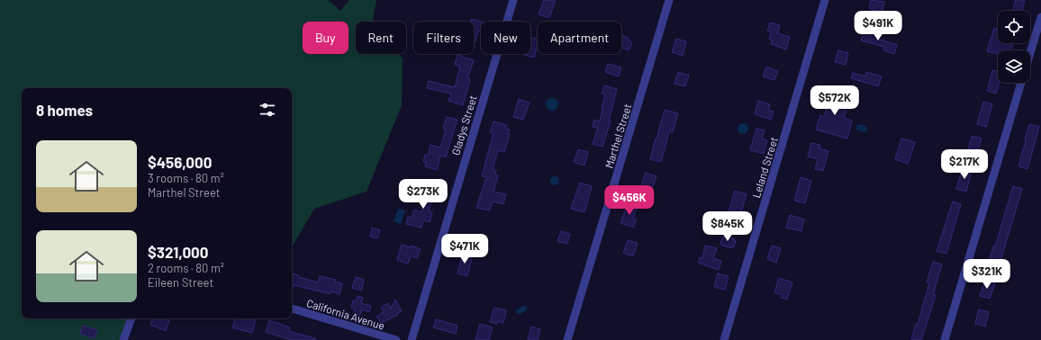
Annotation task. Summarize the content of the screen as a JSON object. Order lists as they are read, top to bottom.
{
  "streets": {
    "street": [
      "Gladys Street",
      "Marthel Street",
      "Leland Street",
      "California Avenue"
    ]
  },
  "page": {
    "price": [
      "$491K",
      "$572K",
      "$217K",
      "$273K",
      "$456K",
      "$845K",
      "$471K",
      "$321K"
    ],
    "chip": [
      "Buy",
      "Rent",
      "Filters",
      "New",
      "Apartment"
    ],
    "heading": "8 homes",
    "list": [
      {
        "name": "$456,000",
        "note": "3 rooms · 80 m² · Marthel Street"
      },
      {
        "name": "$321,000",
        "note": "2 rooms · 80 m² · Eileen Street"
      }
    ]
  }
}
